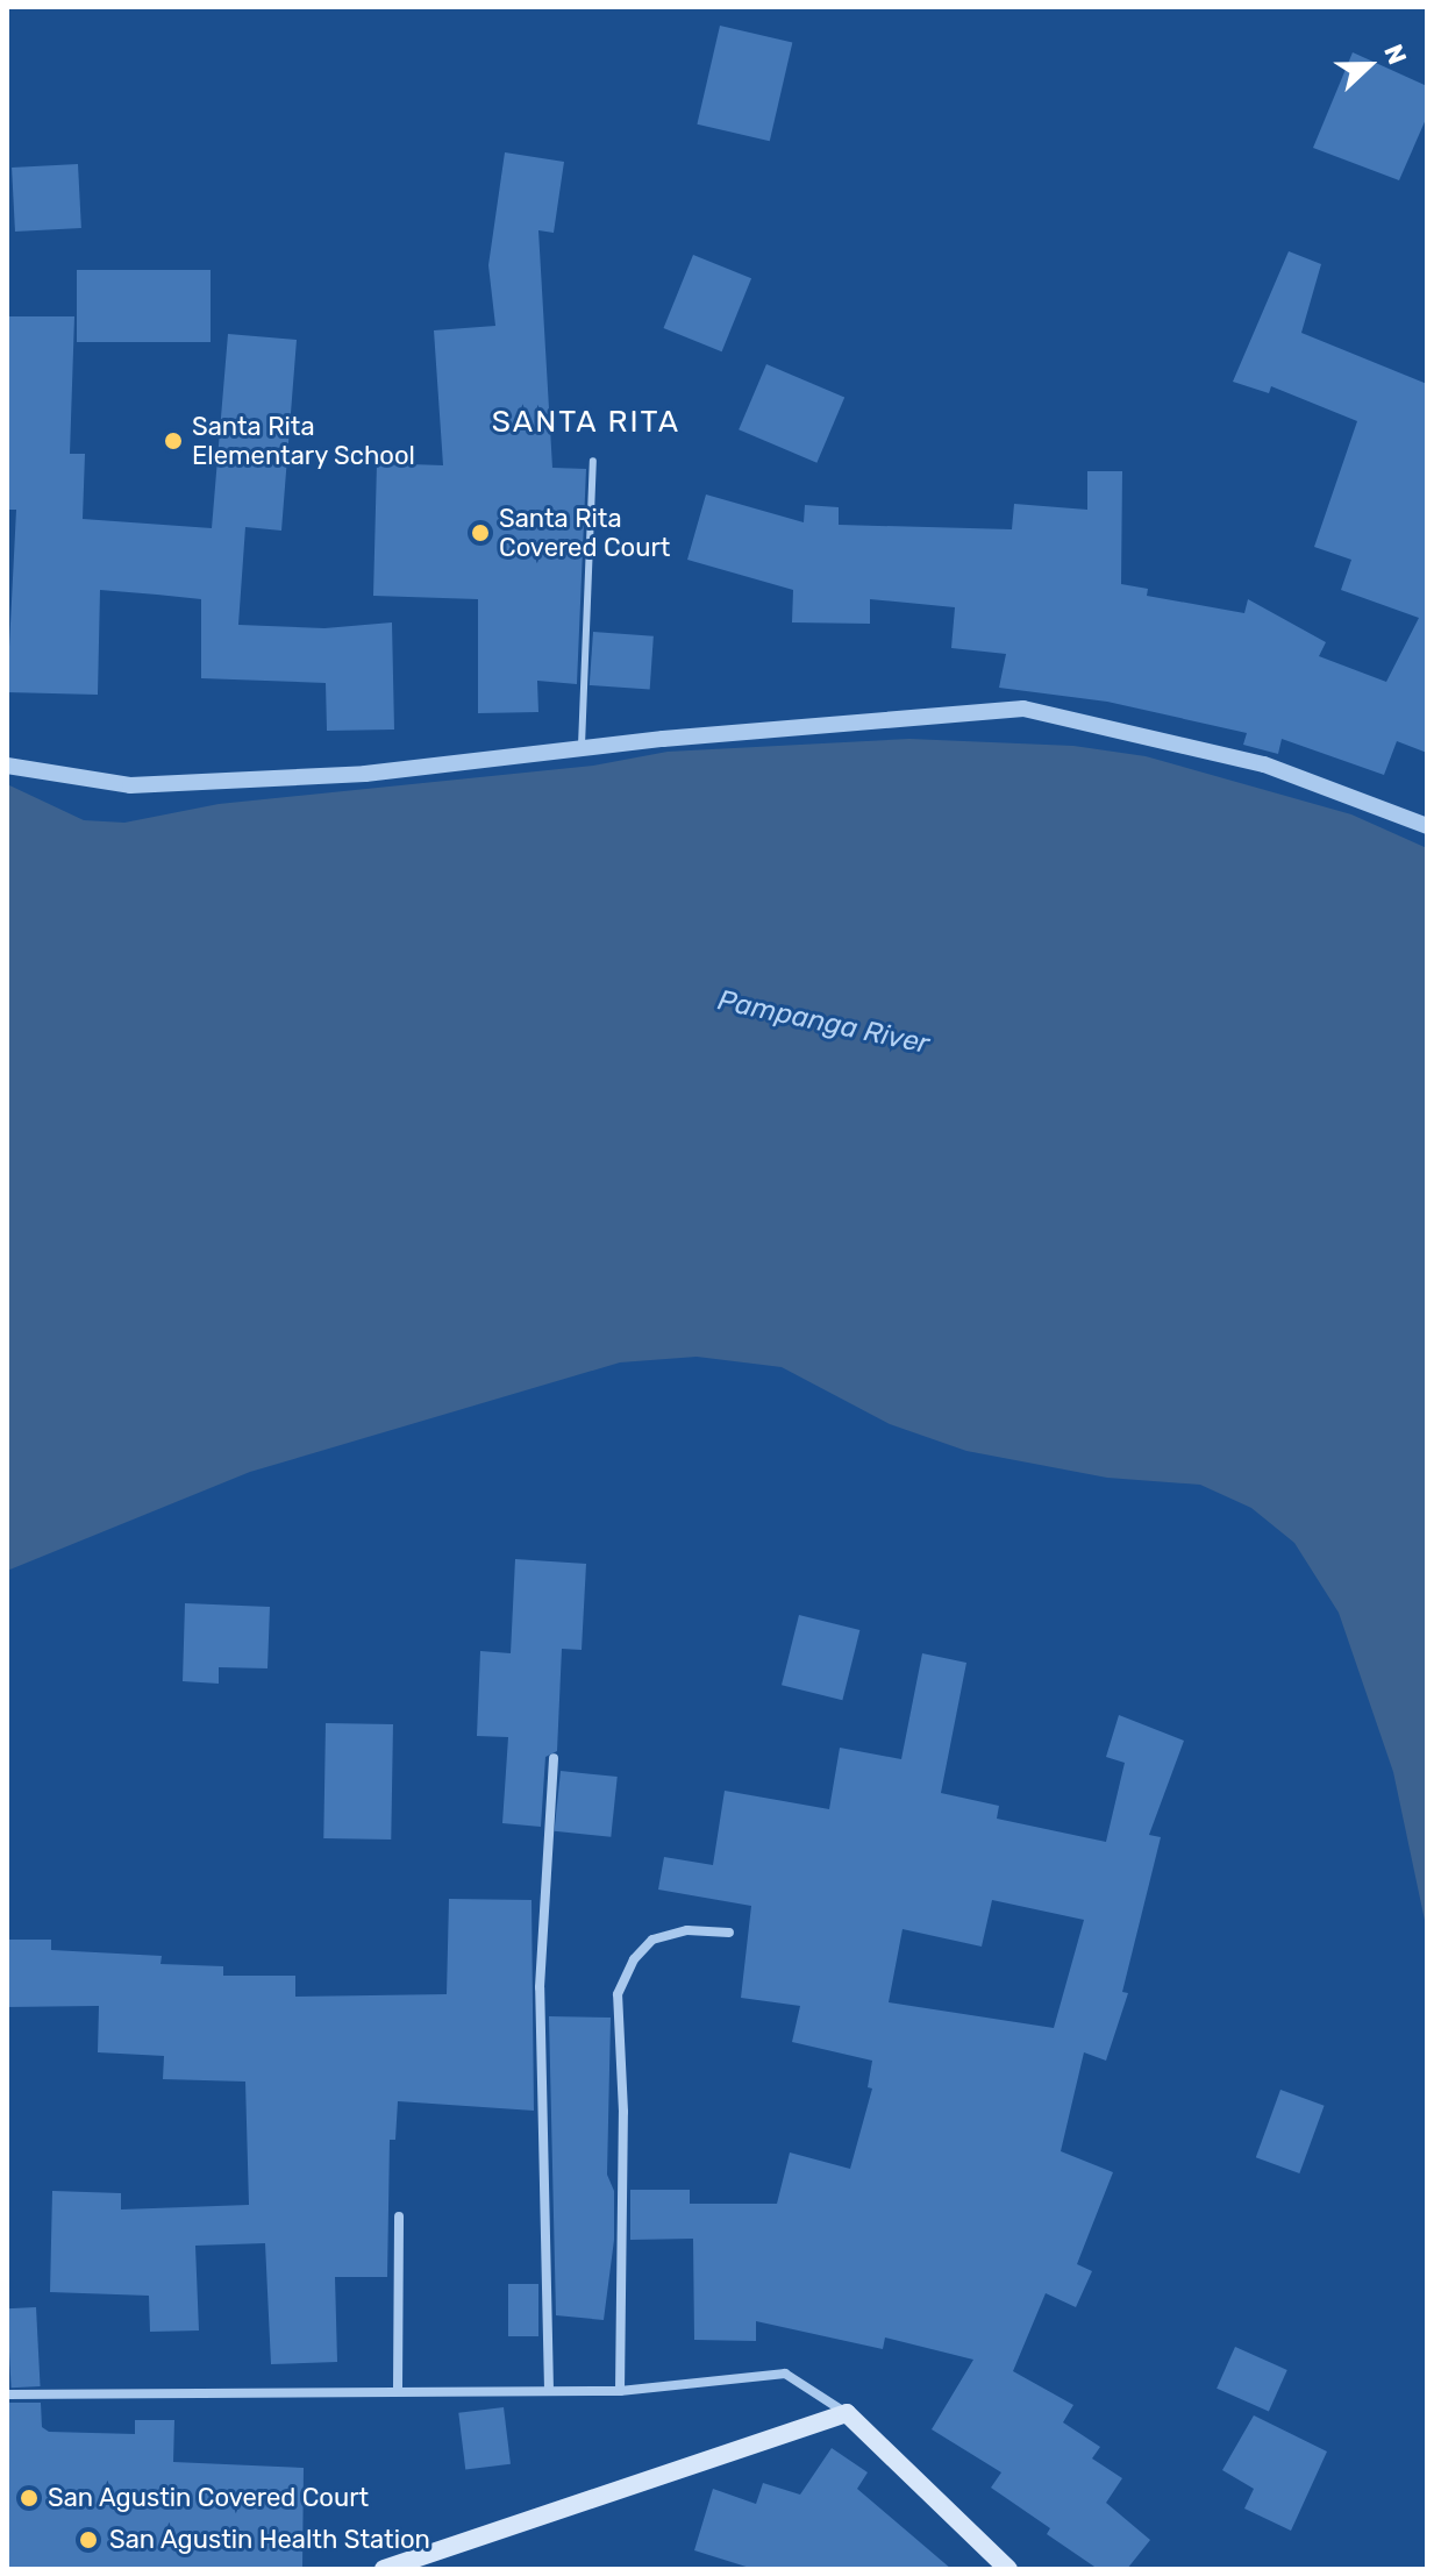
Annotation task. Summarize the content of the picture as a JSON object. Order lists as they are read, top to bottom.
{
  "districts": ["SANTA RITA"],
  "water": ["Pampanga River"],
  "places": [
    "Santa Rita Elementary School",
    "Santa Rita Covered Court",
    "San Agustin Covered Court",
    "San Agustin Health Station"
  ],
  "north": "right"
}
